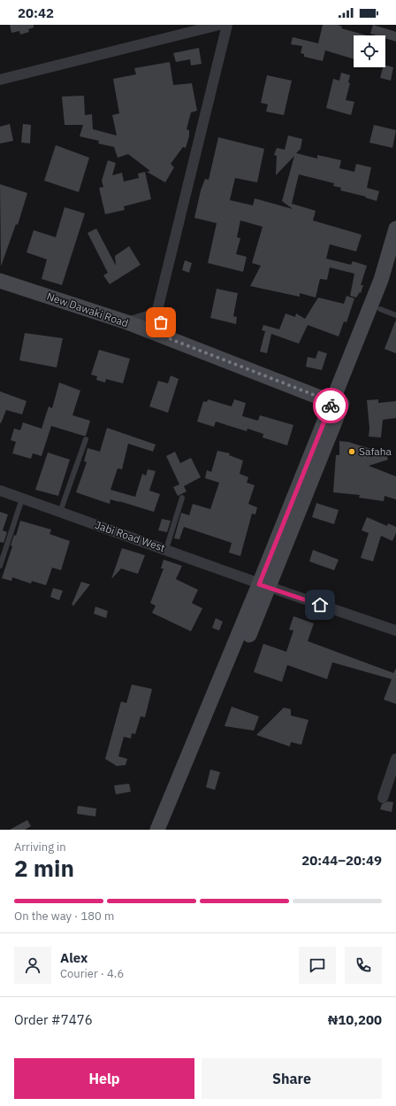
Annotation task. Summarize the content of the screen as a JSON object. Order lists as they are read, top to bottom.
{
  "streets": {
    "street": ["New Dawaki Road", "Jabi Road West"]
  },
  "places": ["Safaha"],
  "page": {
    "status": "20:42",
    "heading": ["2 min", "Arriving in", "20:44–20:49"],
    "panel": [
      "Alex",
      "Courier · 4.6",
      "Order #7476",
      "₦10,200"
    ],
    "bar": "On the way · 180 m",
    "buttons": ["Help", "Share"]
  }
}
